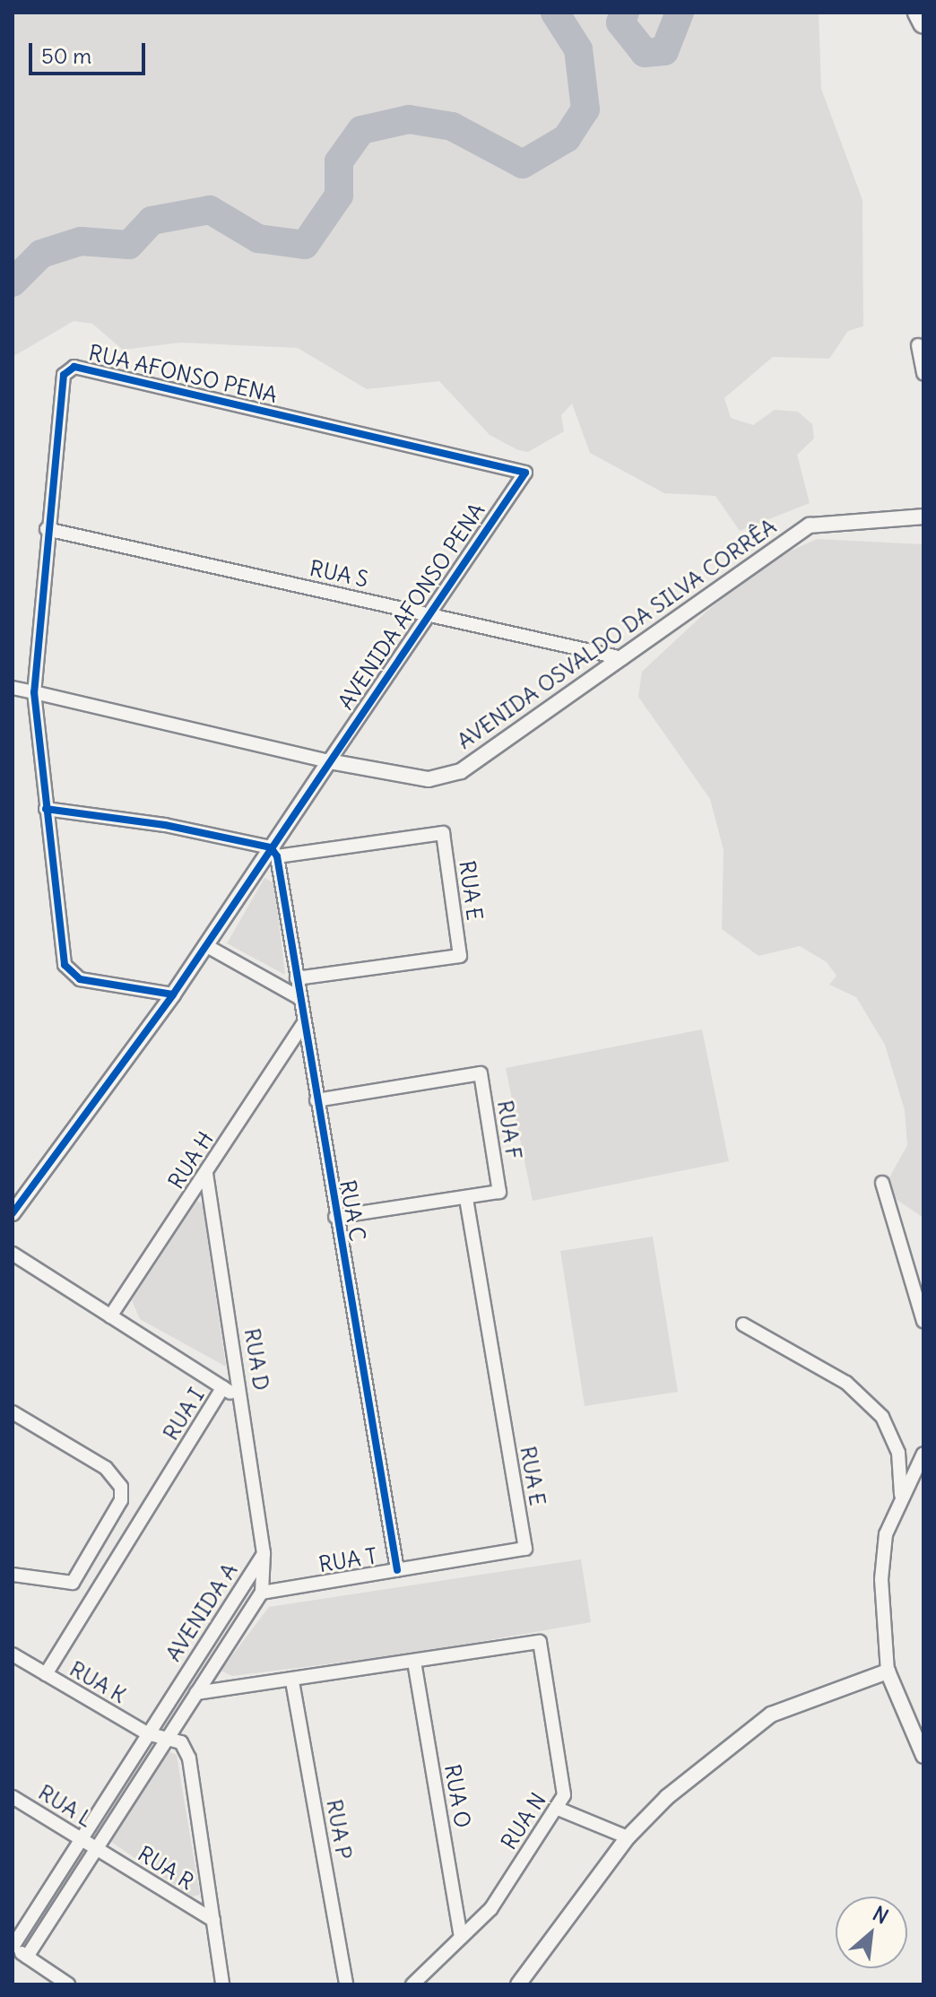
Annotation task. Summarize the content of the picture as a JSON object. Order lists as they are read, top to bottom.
{
  "streets": {
    "street": [
      "RUA AFONSO PENA",
      "RUA S",
      "AVENIDA AFONSO PENA",
      "AVENIDA OSVALDO DA SILVA CORRÊA",
      "RUA E",
      "RUA F",
      "RUA H",
      "RUA C",
      "RUA D",
      "RUA I",
      "RUA T",
      "AVENIDA A",
      "RUA K",
      "RUA O",
      "RUA L",
      "RUA N",
      "RUA P",
      "RUA R"
    ]
  },
  "crossings": [
    ["RUA AFONSO PENA", "RUA S"],
    ["RUA AFONSO PENA", "AVENIDA AFONSO PENA"],
    ["RUA S", "AVENIDA AFONSO PENA"],
    ["RUA S", "AVENIDA OSVALDO DA SILVA CORRÊA"],
    ["AVENIDA AFONSO PENA", "AVENIDA OSVALDO DA SILVA CORRÊA"],
    ["RUA E", "RUA F"],
    ["RUA E", "RUA C"],
    ["RUA E", "RUA T"],
    ["RUA F", "RUA C"],
    ["RUA H", "RUA C"],
    ["RUA H", "RUA D"],
    ["RUA H", "RUA I"],
    ["RUA C", "RUA T"],
    ["RUA D", "AVENIDA A"],
    ["RUA I", "RUA K"],
    ["RUA T", "AVENIDA A"],
    ["AVENIDA A", "RUA K"],
    ["AVENIDA A", "RUA L"],
    ["AVENIDA A", "RUA R"],
    ["RUA O", "RUA N"],
    ["RUA L", "RUA R"]
  ],
  "scale_bar": "50 m",
  "north": "top right"
}
